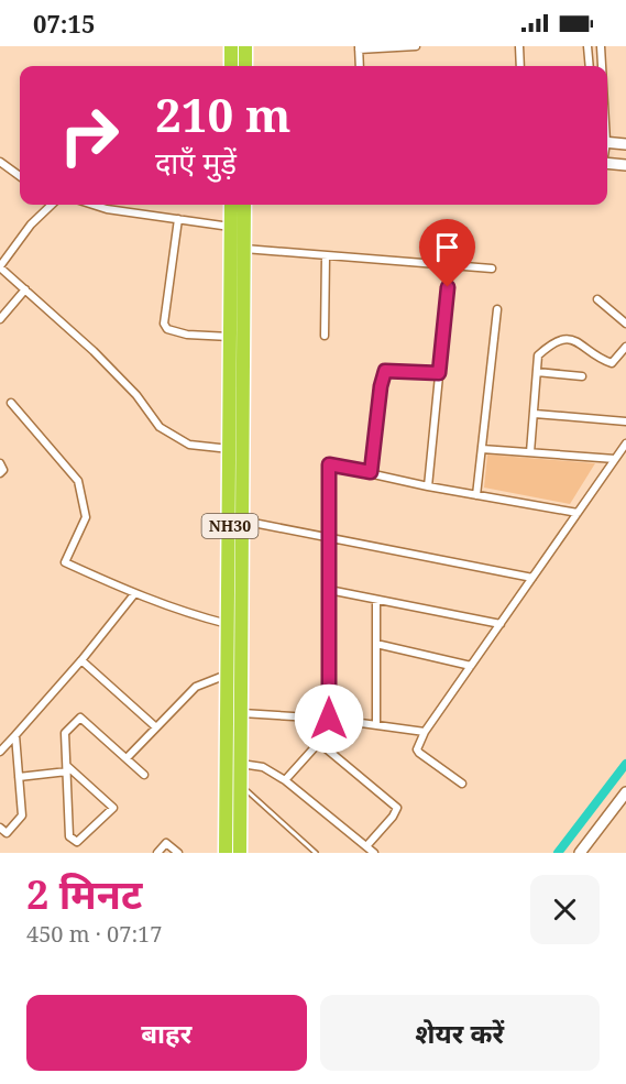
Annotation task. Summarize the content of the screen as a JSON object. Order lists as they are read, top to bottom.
{
  "streets": {
    "highway": ["NH30"]
  },
  "page": {
    "status": "07:15",
    "turn": ["210 m", "दाएँ मुड़ें"],
    "heading": ["2 मिनट", "450 m · 07:17"],
    "buttons": ["बाहर", "शेयर करें"]
  }
}
